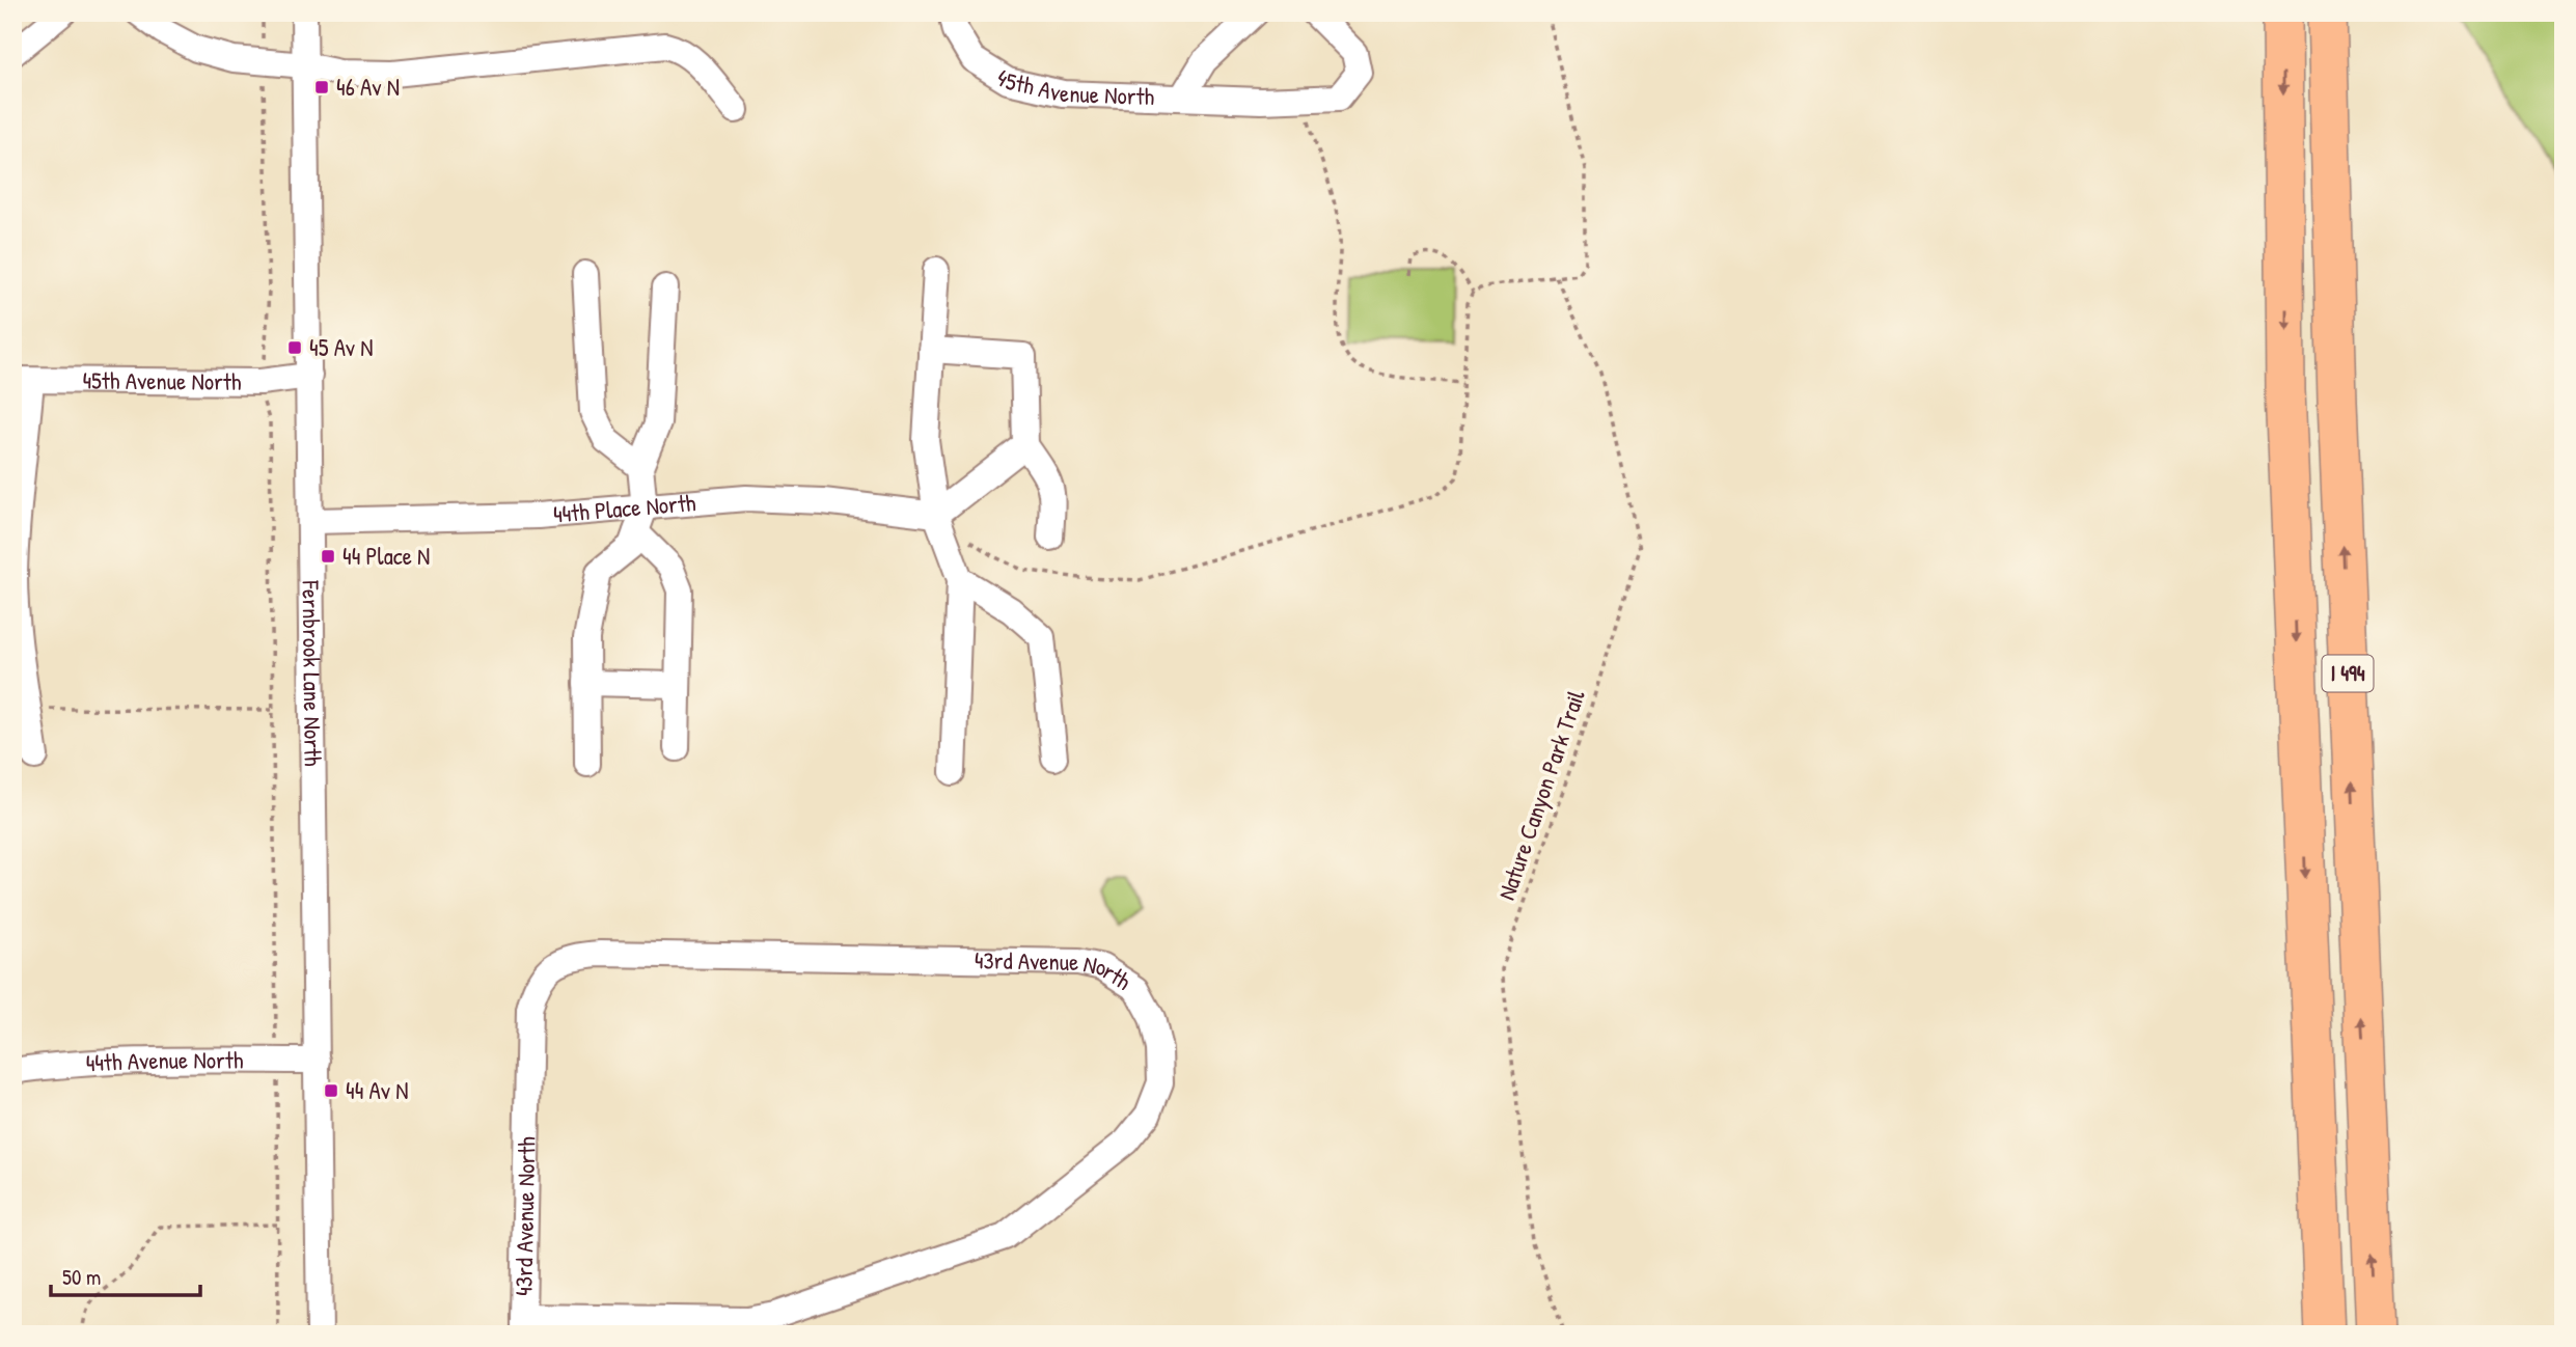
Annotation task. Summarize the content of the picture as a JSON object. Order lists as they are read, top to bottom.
{
  "streets": {
    "highway": ["I 494"],
    "street": [
      "45th Avenue North",
      "44th Place North",
      "Fernbrook Lane North",
      "43rd Avenue North",
      "44th Avenue North"
    ],
    "path": ["Nature Canyon Park Trail"]
  },
  "crossings": [
    ["45th Avenue North", "Fernbrook Lane North"],
    ["44th Place North", "Fernbrook Lane North"],
    ["Fernbrook Lane North", "44th Avenue North"]
  ],
  "places": {
    "transit": [
      "46 Av N",
      "45 Av N",
      "44 Place N",
      "44 Av N"
    ]
  },
  "scale_bar": "50 m"
}
